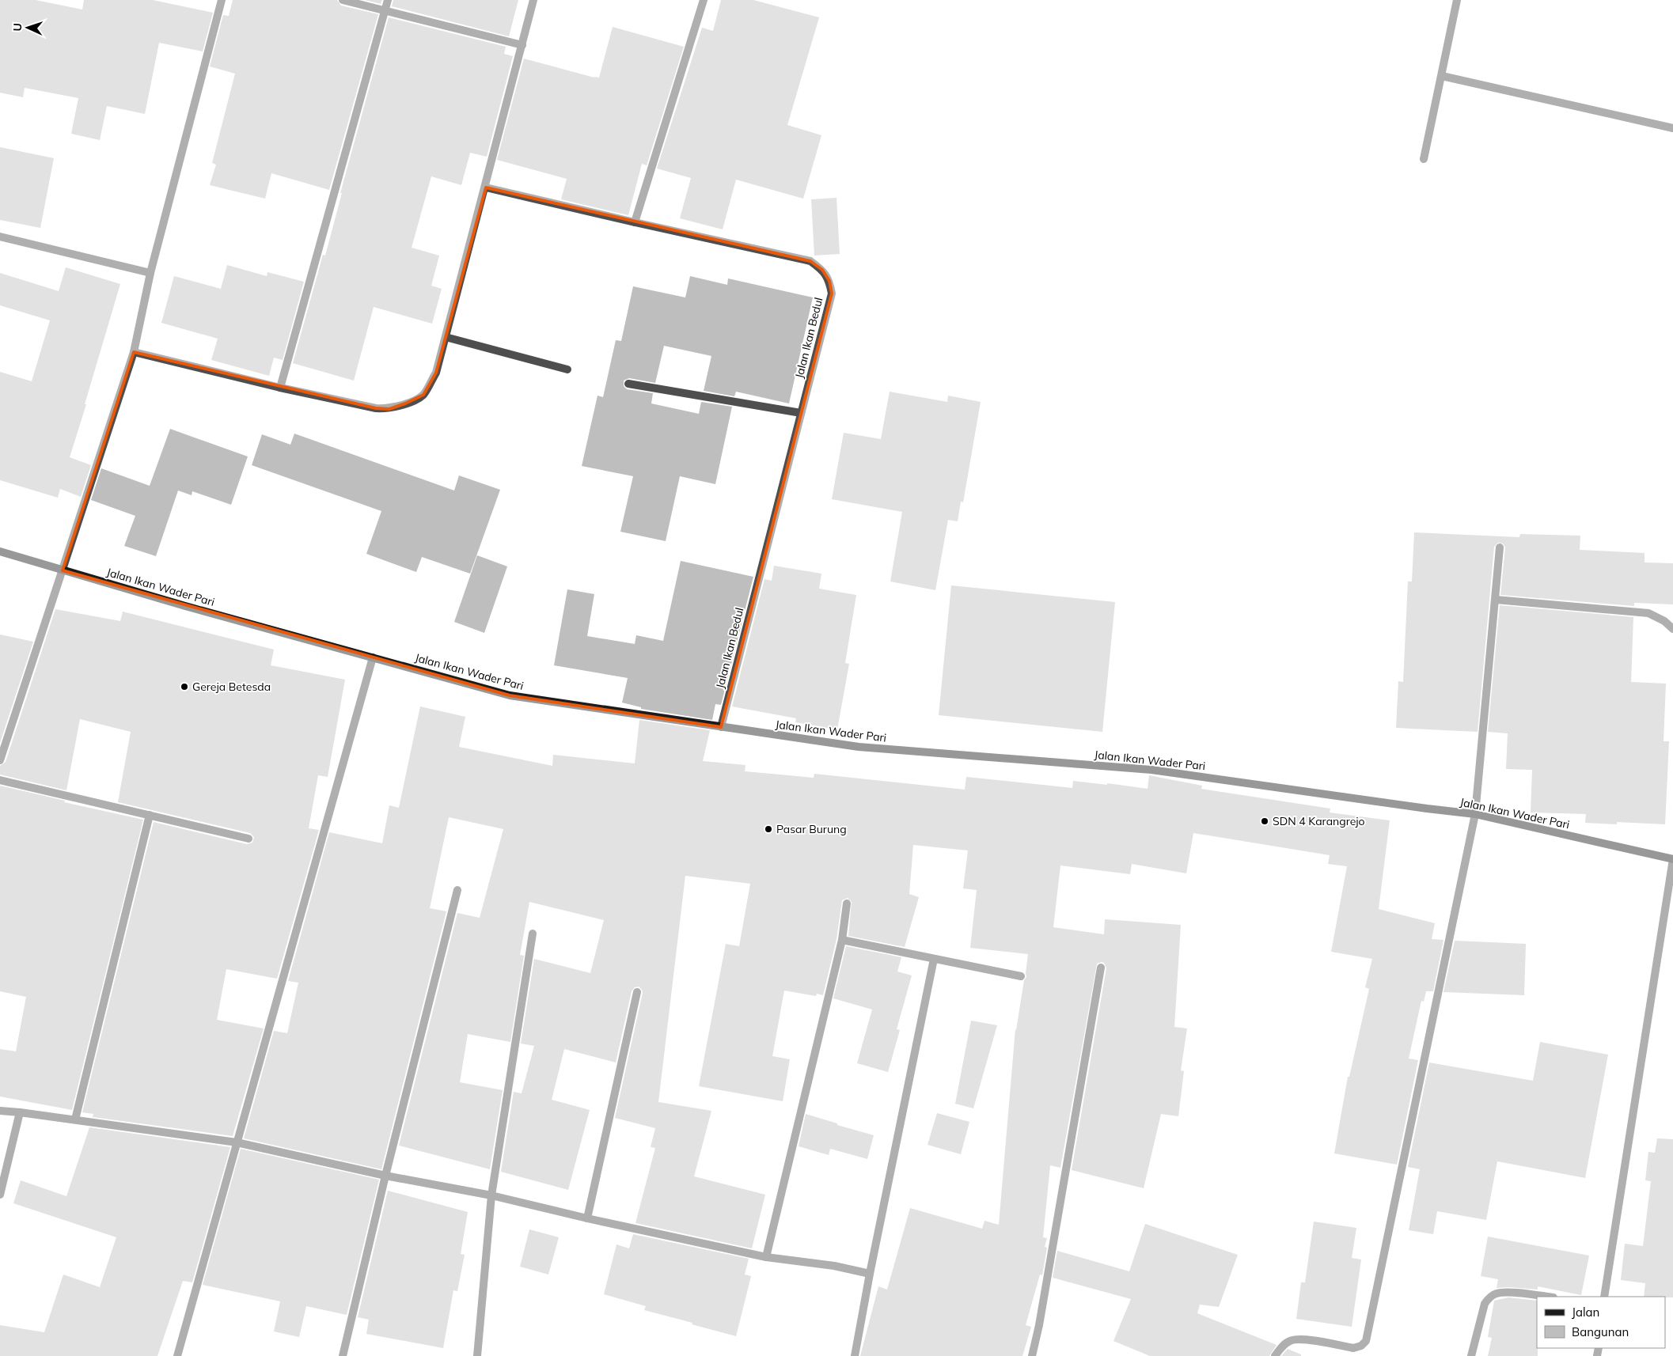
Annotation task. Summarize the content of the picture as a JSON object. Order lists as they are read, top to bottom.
{
  "streets": {
    "street": ["Jalan Ikan Bedul", "Jalan Ikan Wader Pari"]
  },
  "crossings": [
    ["Jalan Ikan Bedul", "Jalan Ikan Wader Pari"]
  ],
  "places": ["Gereja Betesda", "SDN 4 Karangrejo", "Pasar Burung"],
  "legend": ["Jalan", "Bangunan"],
  "north": "left"
}
